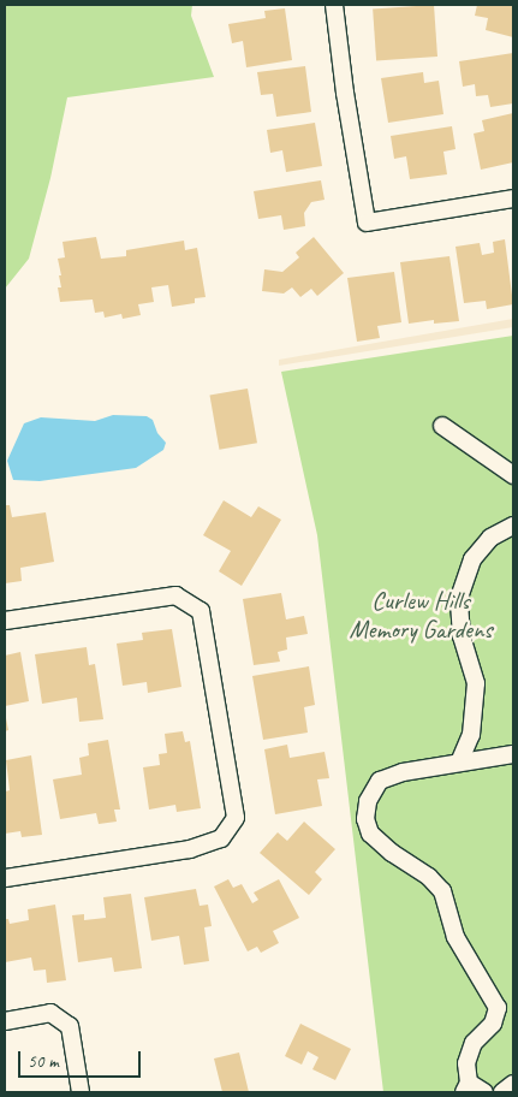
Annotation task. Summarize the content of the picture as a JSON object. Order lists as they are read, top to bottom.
{
  "parks": ["Curlew Hills Memory Gardens"],
  "scale_bar": "50 m"
}
